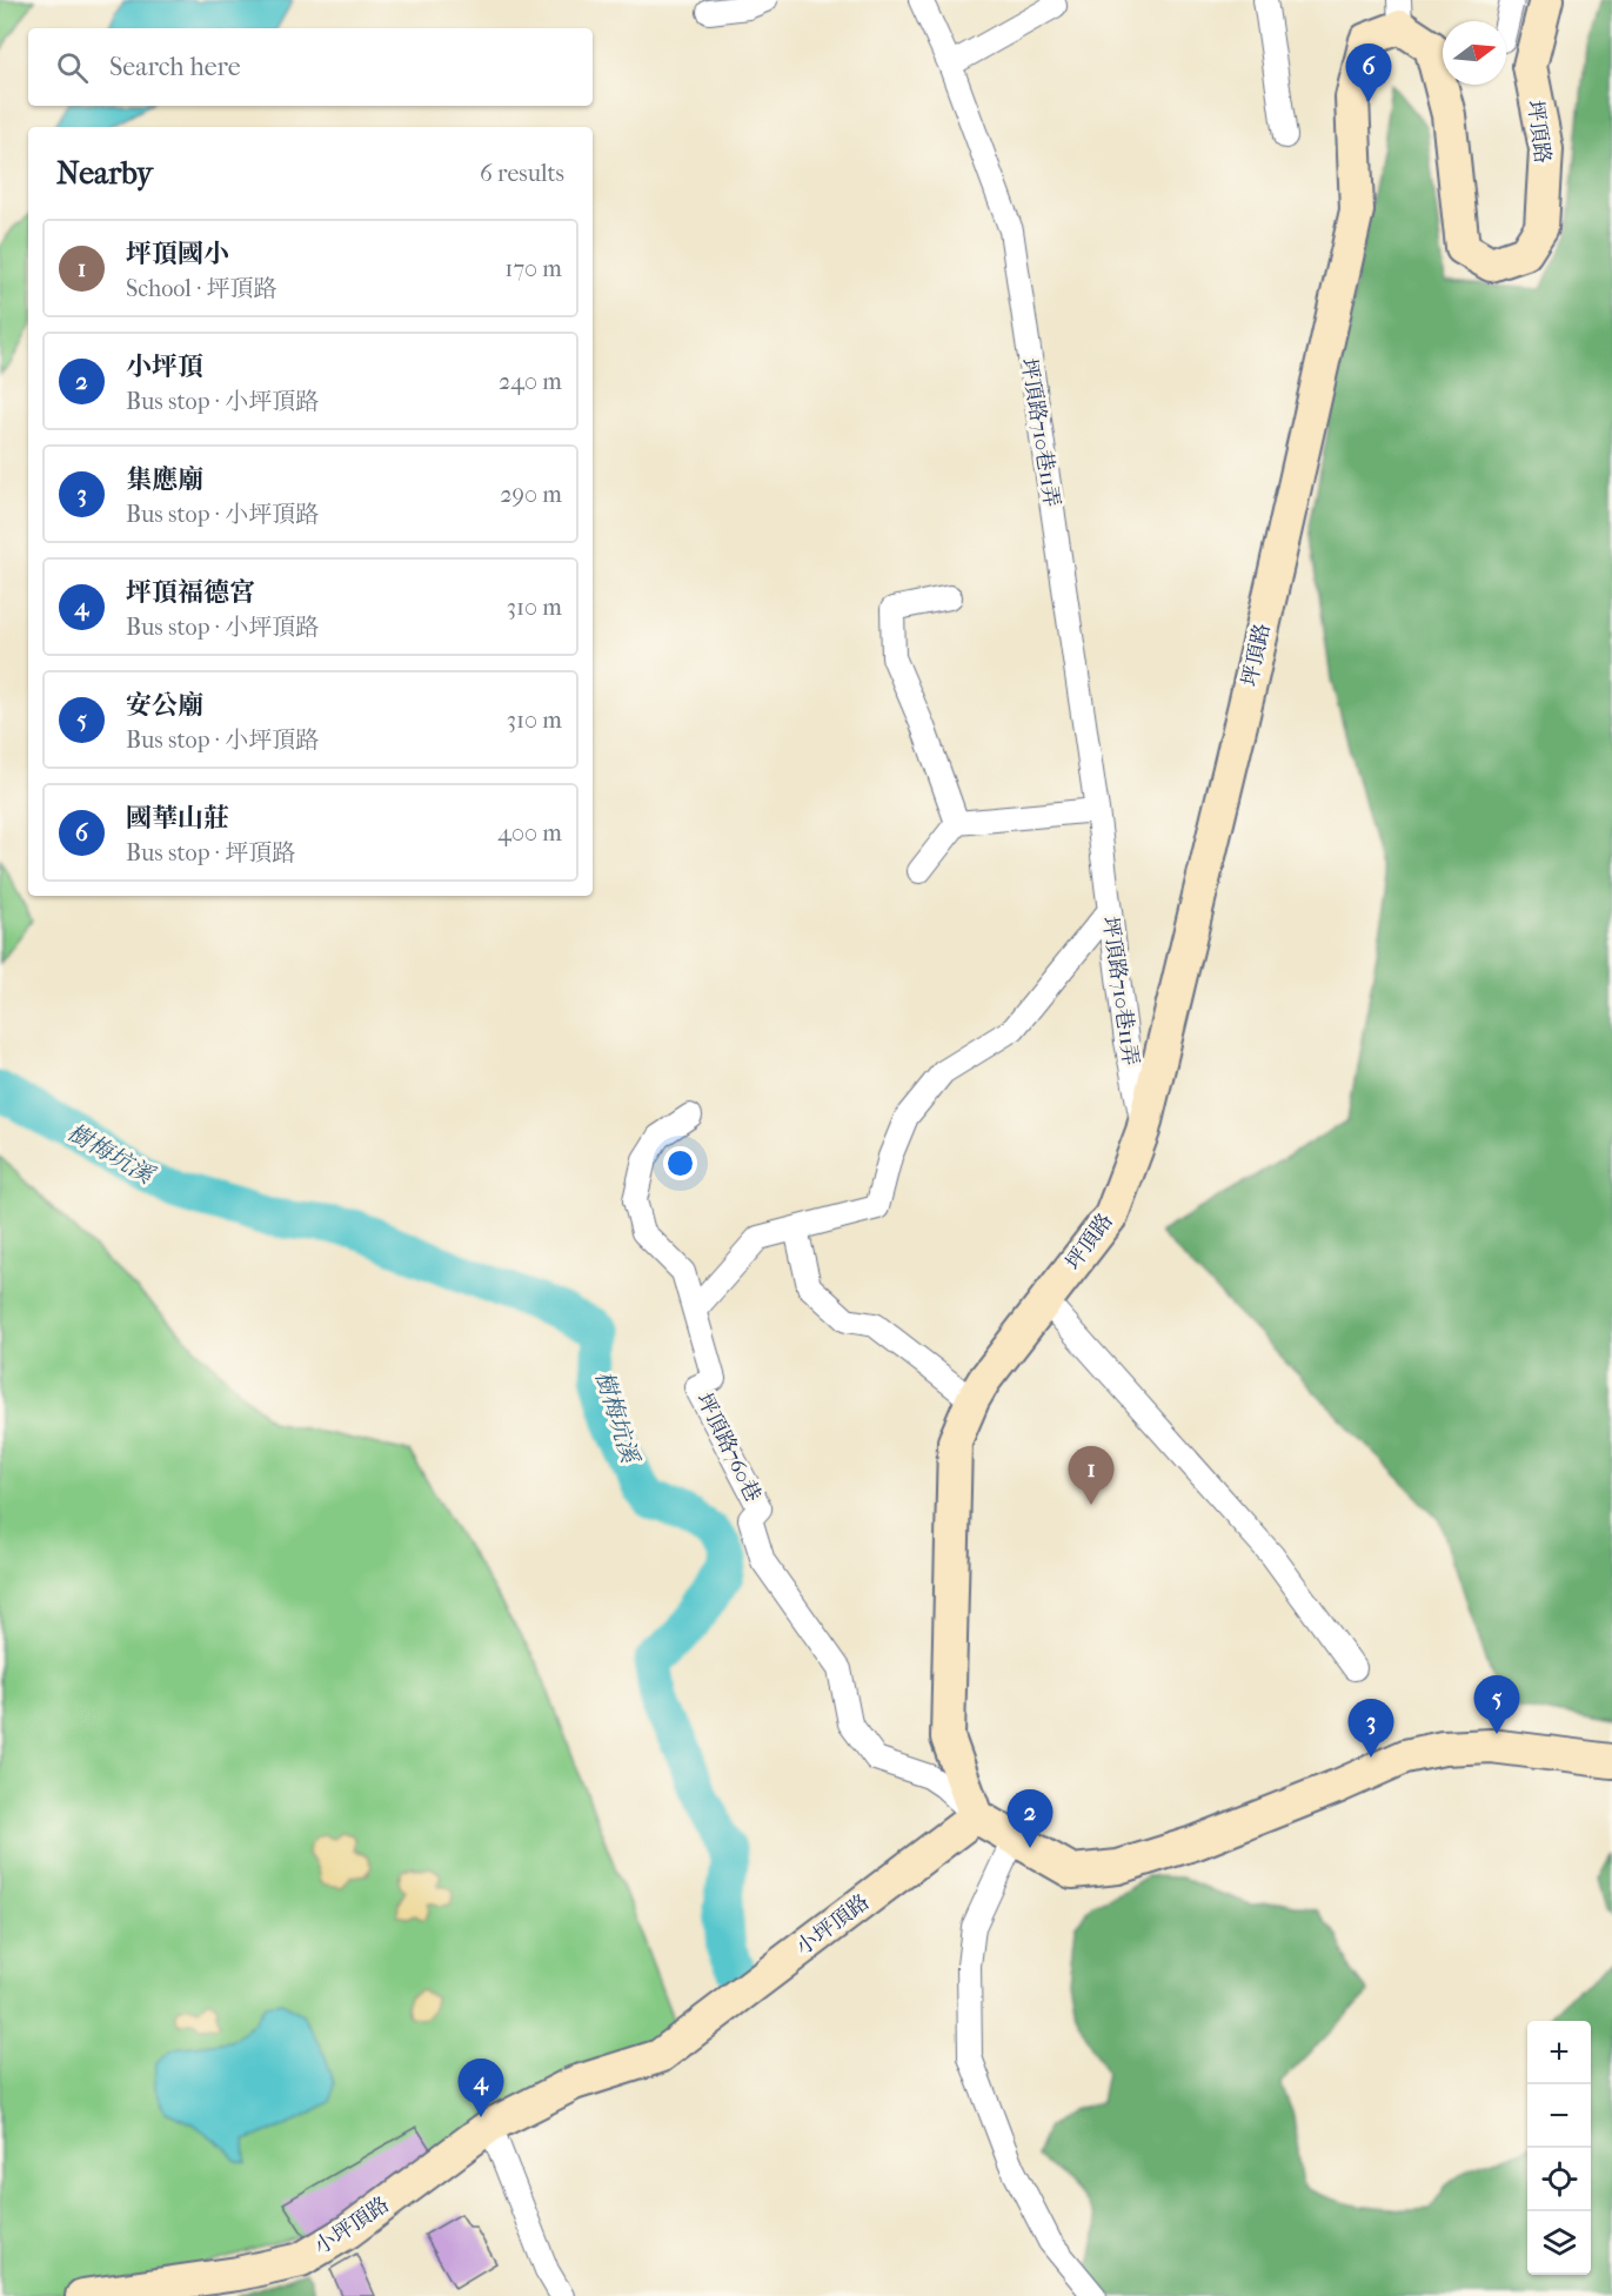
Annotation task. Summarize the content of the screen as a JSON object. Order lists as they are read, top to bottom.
{
  "streets": {
    "street": [
      "坪頂路",
      "坪頂路710巷11弄",
      "坪頂路760巷",
      "小坪頂路"
    ]
  },
  "crossings": [
    ["坪頂路", "坪頂路710巷11弄"],
    ["坪頂路", "坪頂路760巷"],
    ["坪頂路", "小坪頂路"],
    ["坪頂路760巷", "小坪頂路"]
  ],
  "water": ["樹梅坑溪"],
  "north": "right",
  "page": {
    "search": "Search here",
    "pins": [
      "6",
      "1",
      "5",
      "3",
      "2",
      "4"
    ],
    "heading": ["Nearby", "6 results"],
    "list": [
      {
        "mark": "1",
        "name": "坪頂國小",
        "note": "School · 坪頂路",
        "value": "170 m"
      },
      {
        "mark": "2",
        "name": "小坪頂",
        "note": "Bus stop · 小坪頂路",
        "value": "240 m"
      },
      {
        "mark": "3",
        "name": "集應廟",
        "note": "Bus stop · 小坪頂路",
        "value": "290 m"
      },
      {
        "mark": "4",
        "name": "坪頂福德宮",
        "note": "Bus stop · 小坪頂路",
        "value": "310 m"
      },
      {
        "mark": "5",
        "name": "安公廟",
        "note": "Bus stop · 小坪頂路",
        "value": "310 m"
      },
      {
        "mark": "6",
        "name": "國華山莊",
        "note": "Bus stop · 坪頂路",
        "value": "400 m"
      }
    ],
    "map_buttons": ["+", "−"]
  }
}
